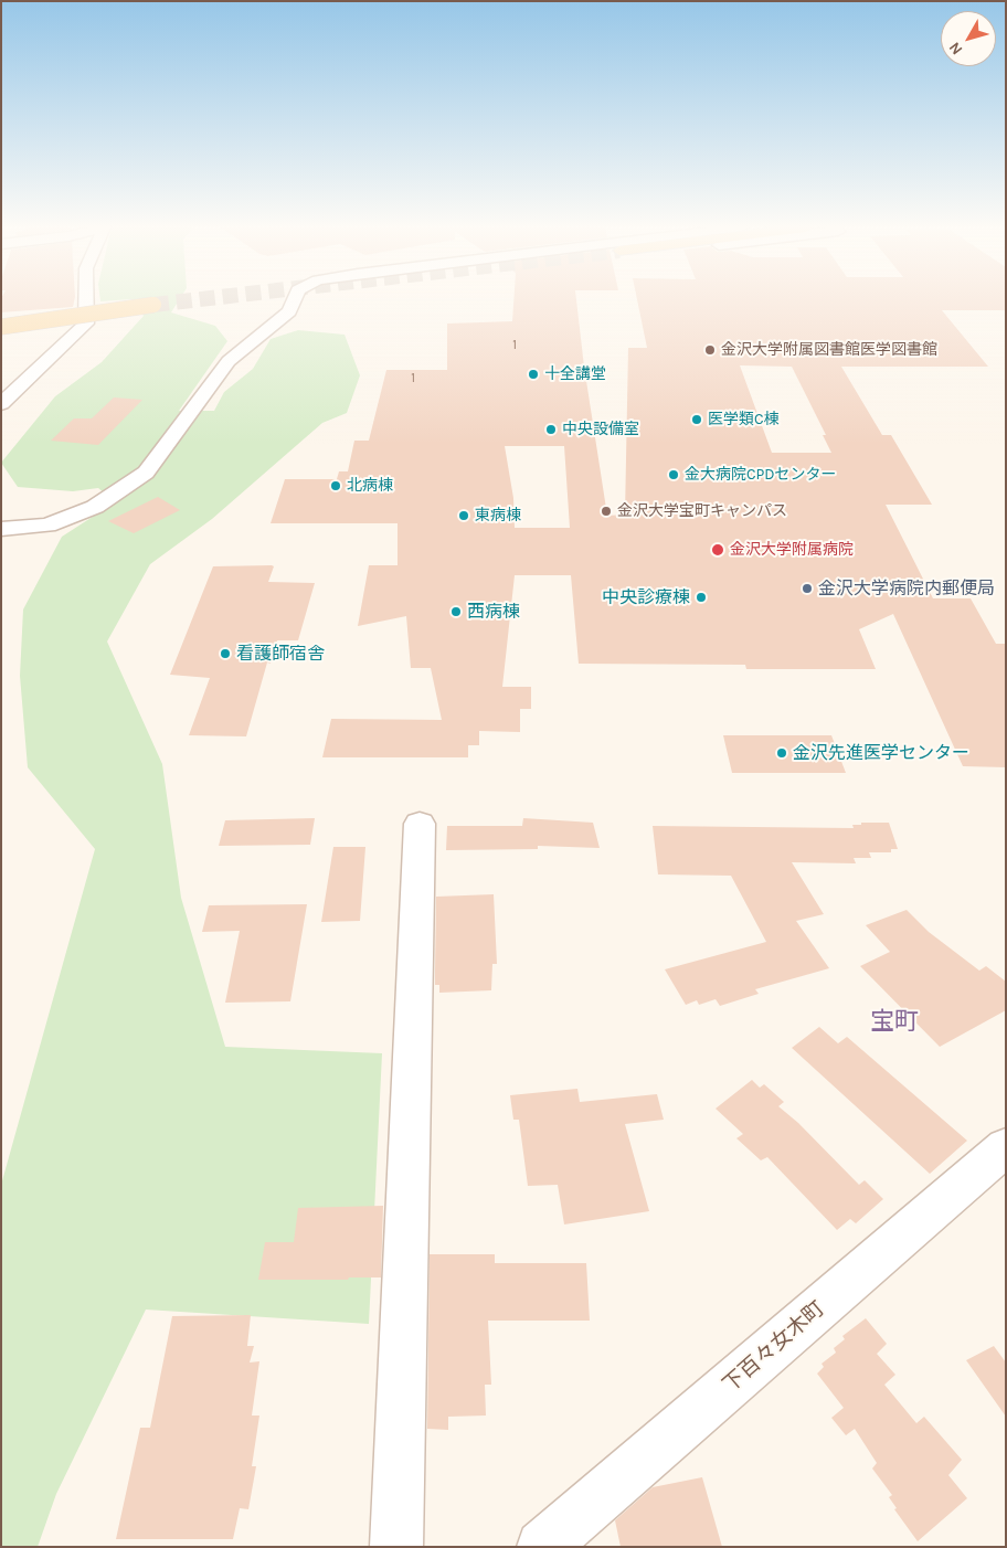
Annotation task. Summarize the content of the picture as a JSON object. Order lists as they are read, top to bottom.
{
  "streets": {
    "street": ["下百々女木町"]
  },
  "districts": ["宝町"],
  "places": [
    "金沢大学附属図書館医学図書館",
    "十全講堂",
    "医学類C棟",
    "中央設備室",
    "金大病院CPDセンター",
    "北病棟",
    "金沢大学宝町キャンパス",
    "東病棟",
    "金沢大学附属病院",
    "金沢大学病院内郵便局",
    "中央診療棟",
    "西病棟",
    "看護師宿舎",
    "金沢先進医学センター"
  ],
  "house_numbers": ["1", "1"],
  "north": "bottom left"
}
